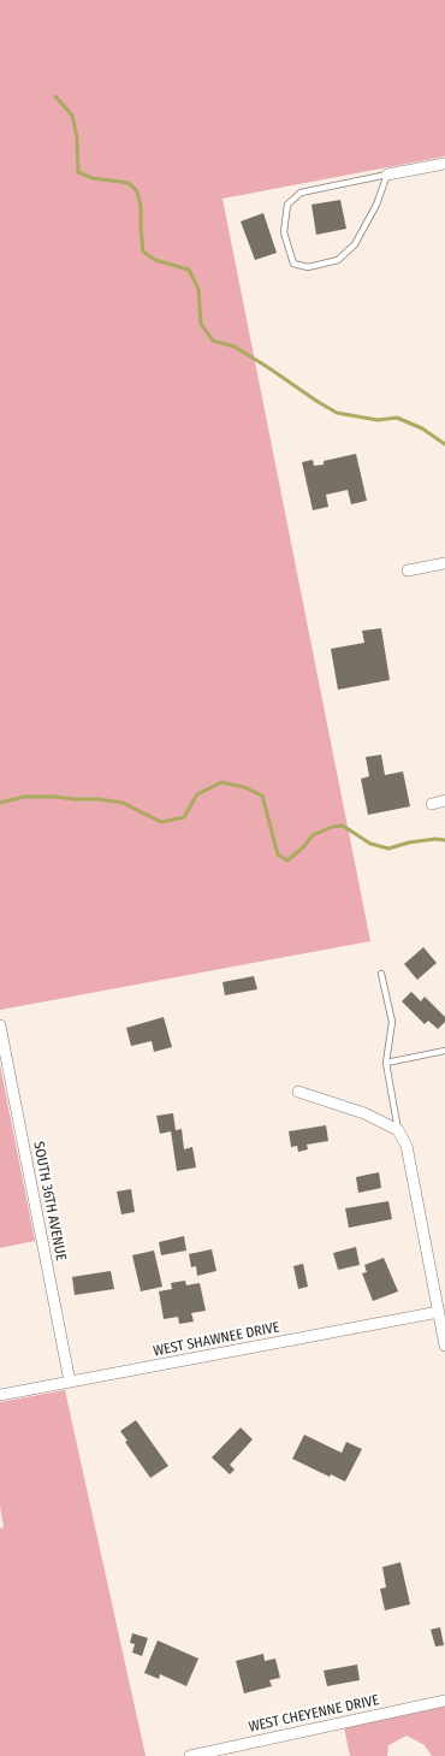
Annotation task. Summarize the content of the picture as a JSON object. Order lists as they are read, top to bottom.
{
  "streets": {
    "street": ["SOUTH 36TH AVENUE", "WEST SHAWNEE DRIVE", "WEST CHEYENNE DRIVE"]
  },
  "crossings": [
    ["SOUTH 36TH AVENUE", "WEST SHAWNEE DRIVE"]
  ]
}
